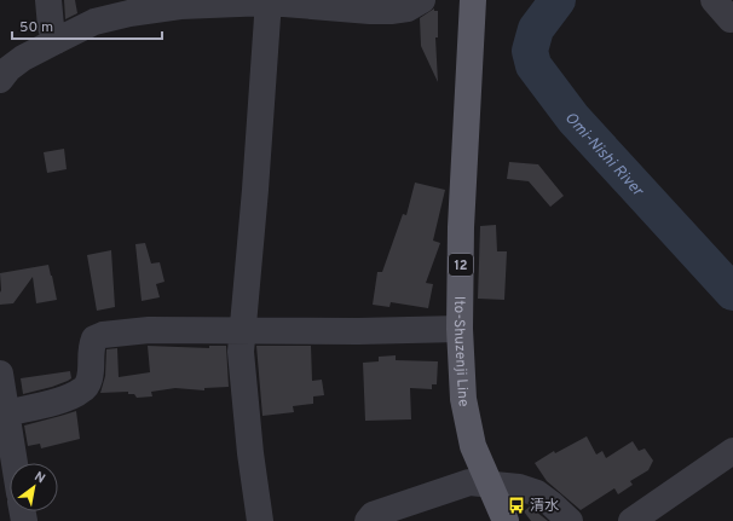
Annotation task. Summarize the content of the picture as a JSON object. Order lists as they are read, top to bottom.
{
  "streets": {
    "main road": ["12", "Ito-Shuzenji Line"]
  },
  "water": ["Omi-Nishi River"],
  "places": {
    "bus stop": ["清水"]
  },
  "scale_bar": "50 m",
  "north": "top right"
}
